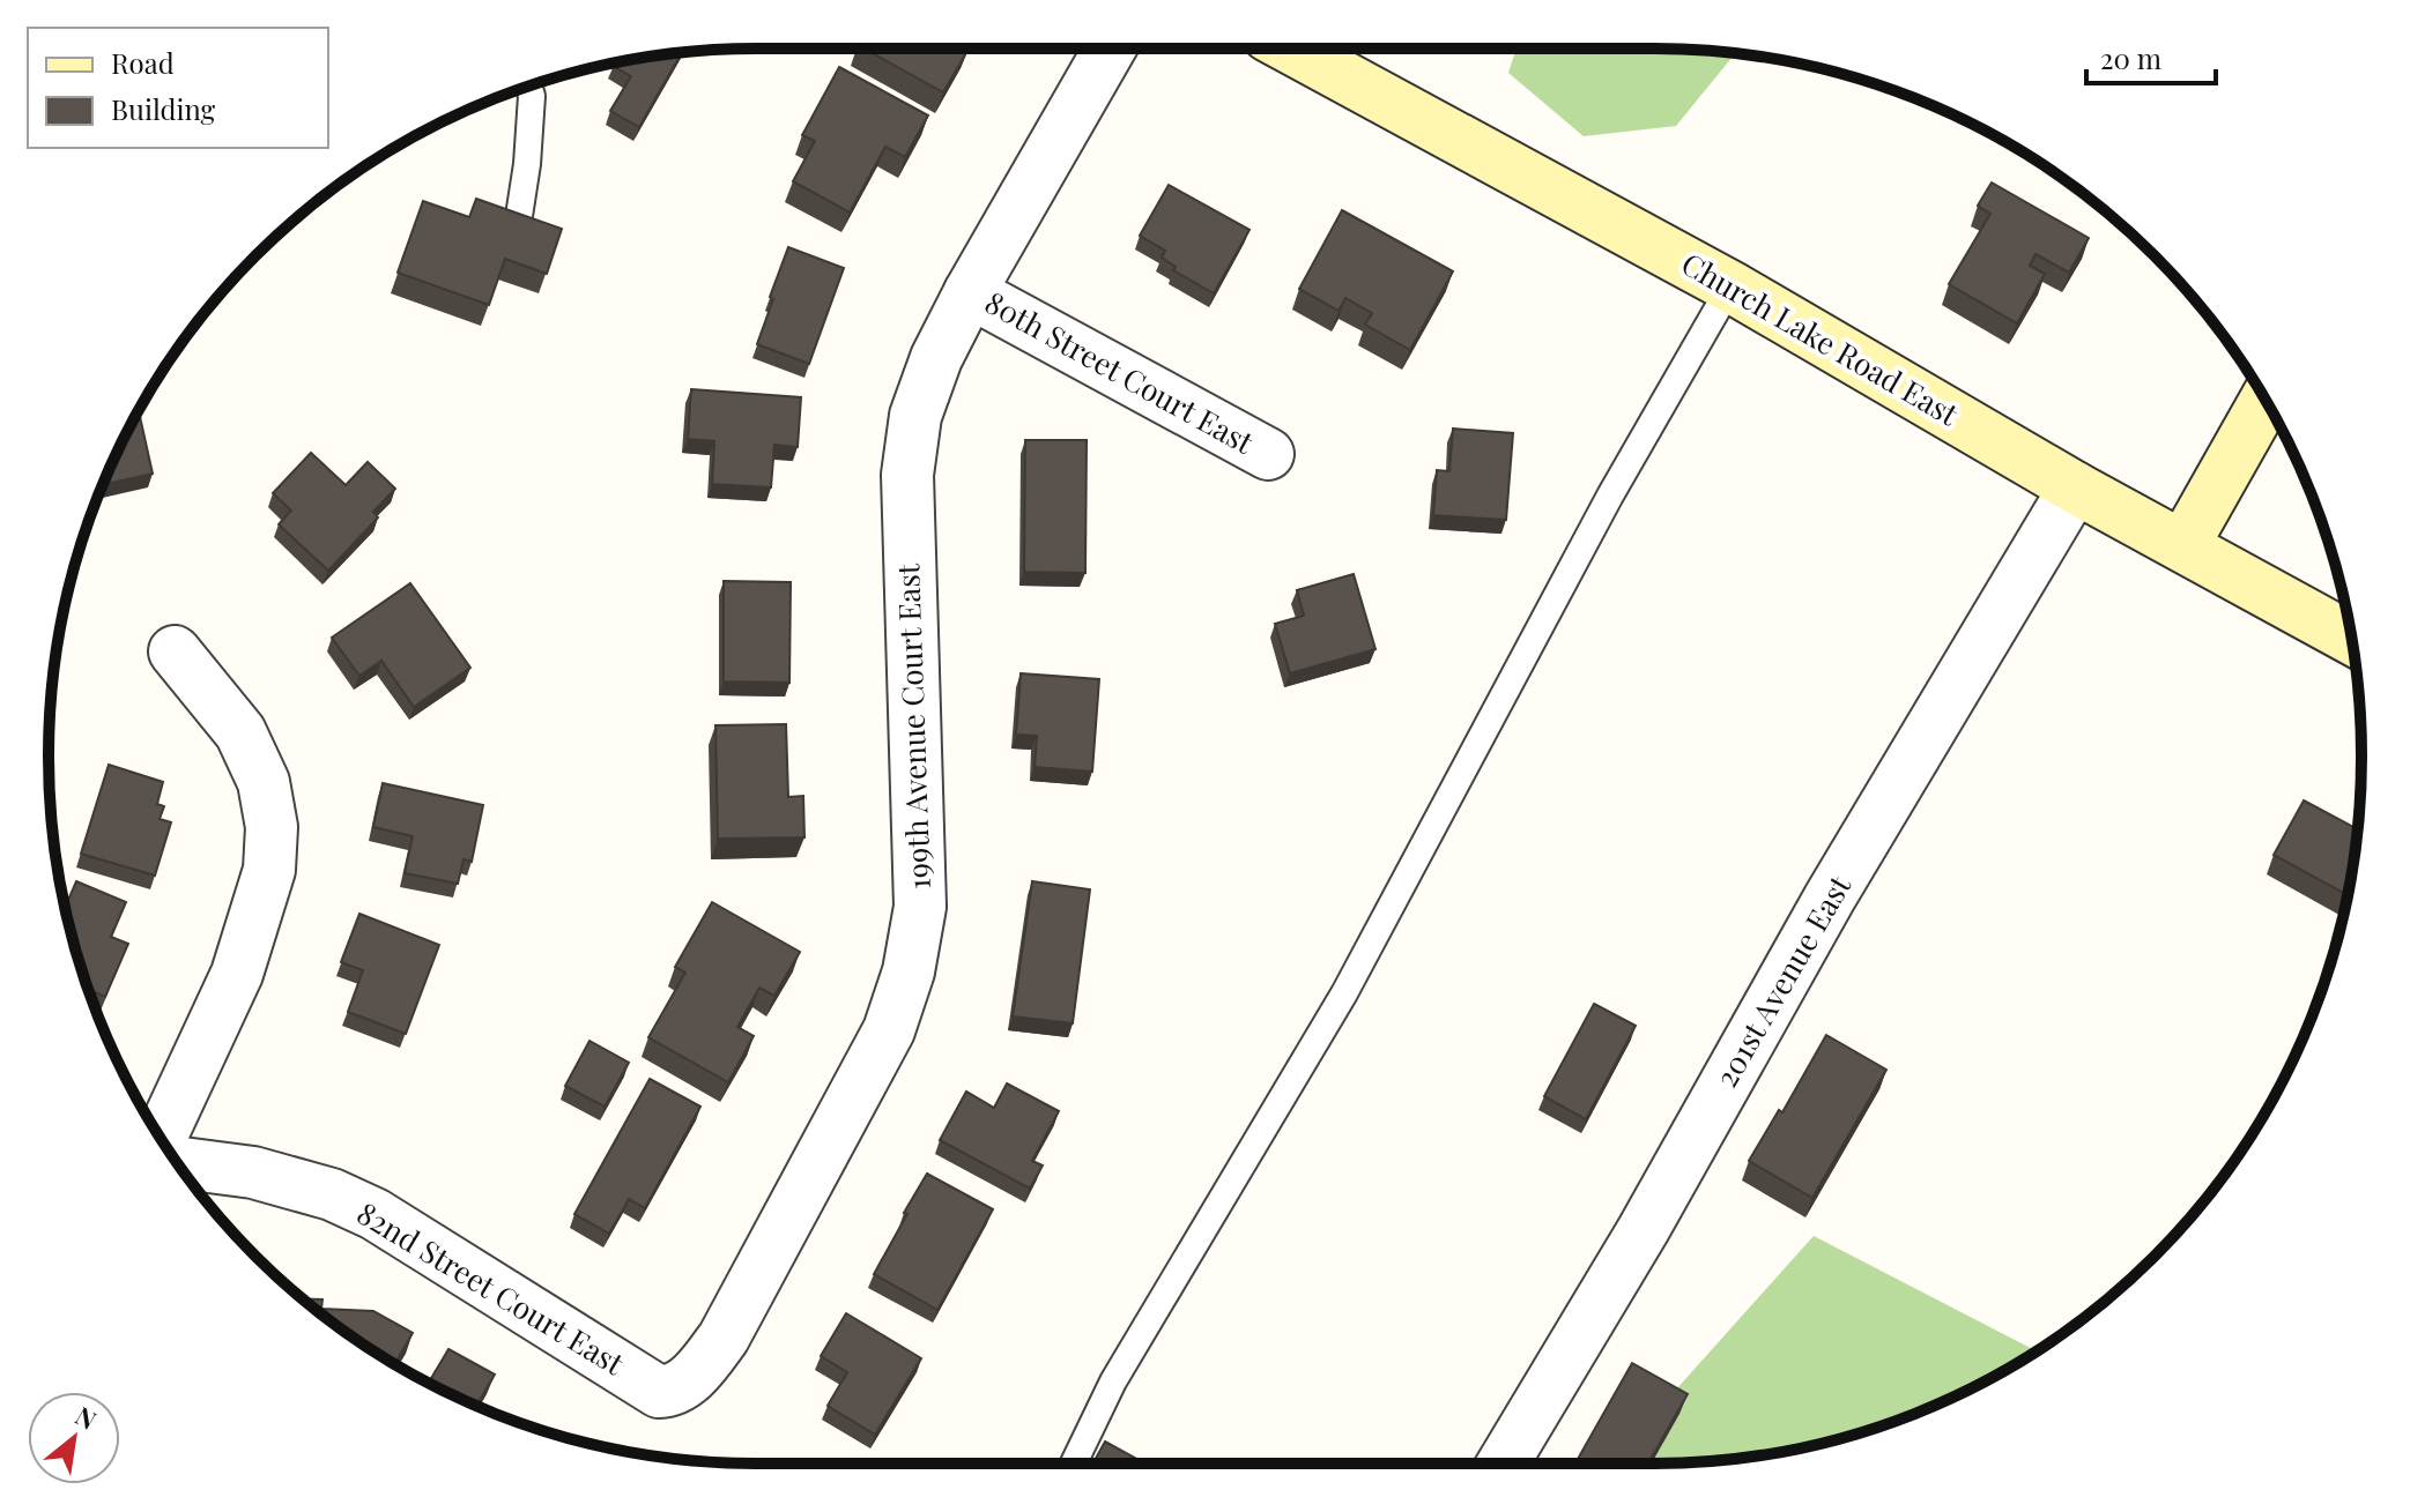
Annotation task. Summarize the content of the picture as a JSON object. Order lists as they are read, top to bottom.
{
  "streets": {
    "street": [
      "Church Lake Road East",
      "80th Street Court East",
      "199th Avenue Court East",
      "201st Avenue East",
      "82nd Street Court East"
    ]
  },
  "crossings": [
    ["Church Lake Road East", "201st Avenue East"],
    ["80th Street Court East", "199th Avenue Court East"],
    ["199th Avenue Court East", "82nd Street Court East"]
  ],
  "legend": ["Road", "Building"],
  "scale_bar": "20 m",
  "north": "top right"
}
